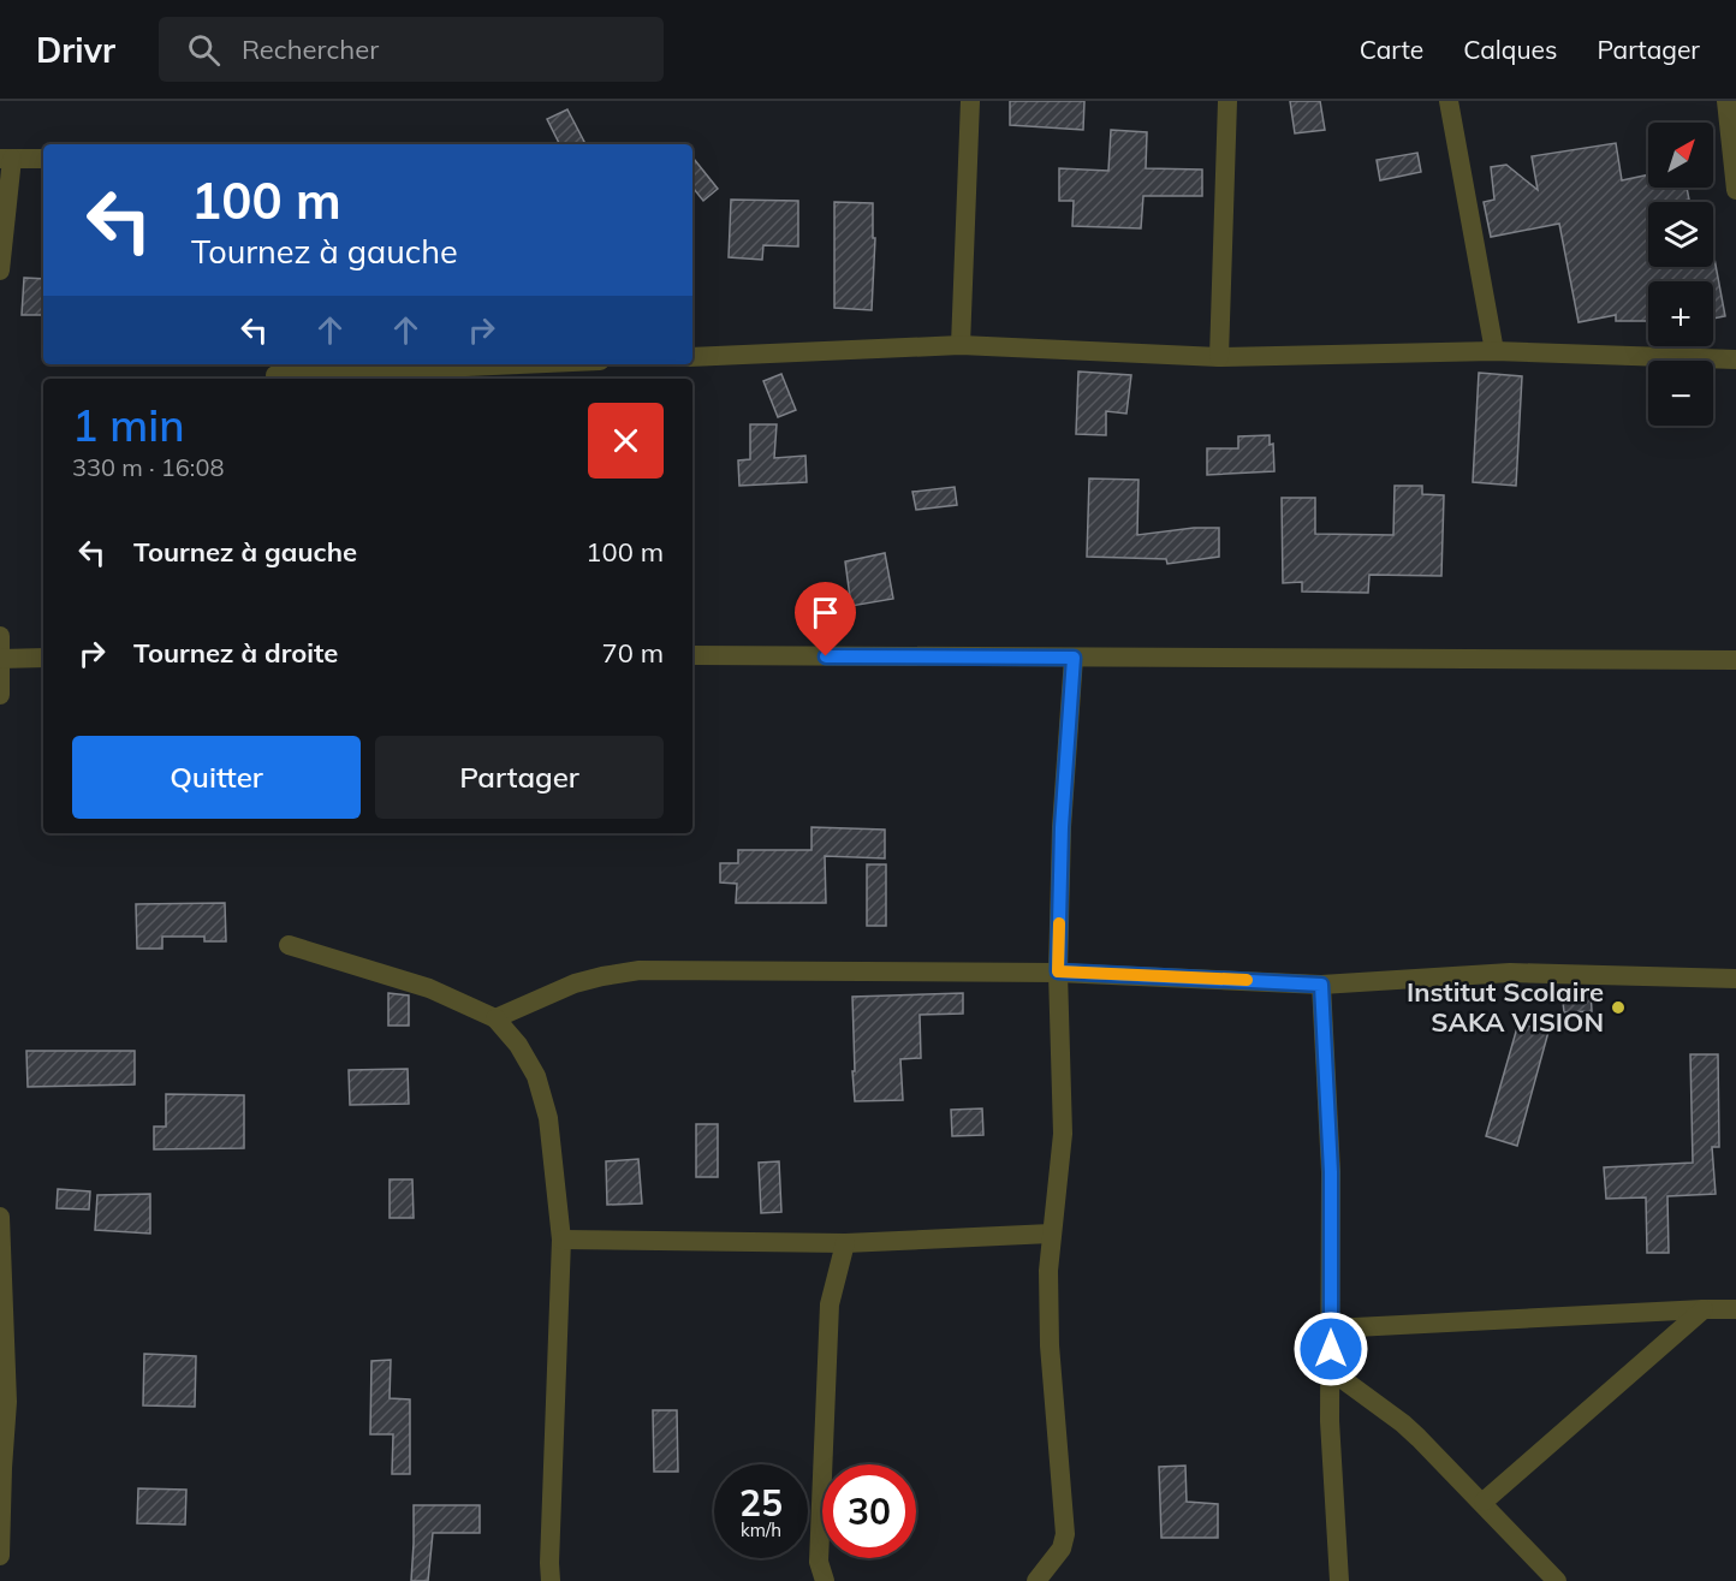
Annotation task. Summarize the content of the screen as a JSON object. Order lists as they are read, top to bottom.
{
  "places": ["Institut Scolaire SAKA VISION"],
  "north": "top right",
  "page": {
    "header": "Drivr",
    "search": "Rechercher",
    "nav": ["Carte", "Calques", "Partager"],
    "map_buttons": ["+", "−"],
    "turn": ["100 m", "Tournez à gauche"],
    "heading": ["1 min", "330 m · 16:08"],
    "list": [
      {
        "name": "Tournez à gauche",
        "value": "100 m"
      },
      {
        "name": "Tournez à droite",
        "value": "70 m"
      }
    ],
    "buttons": ["Quitter", "Partager"],
    "speed": "25 km/h",
    "limit": "30"
  }
}
